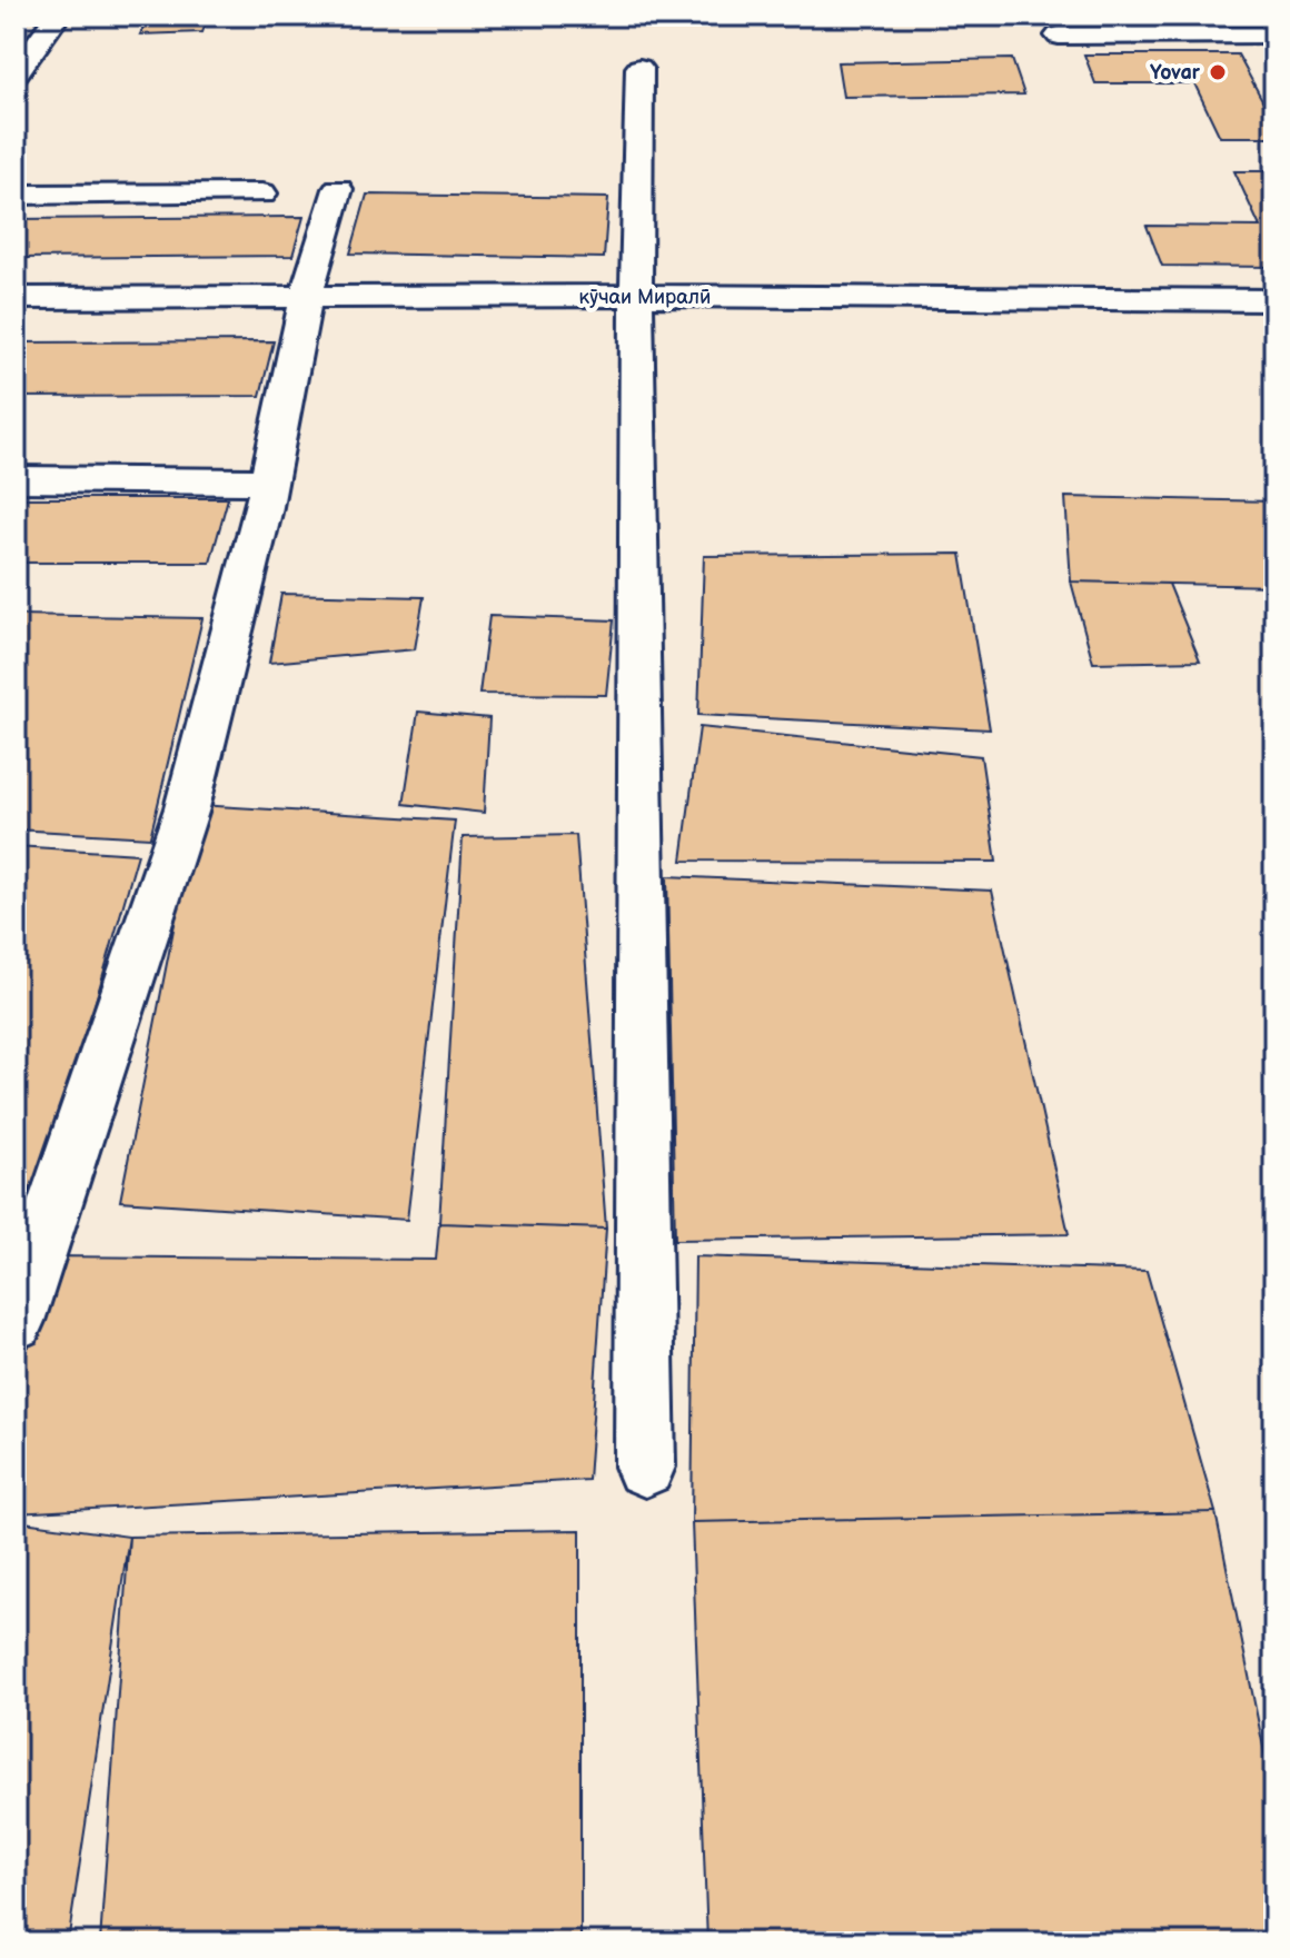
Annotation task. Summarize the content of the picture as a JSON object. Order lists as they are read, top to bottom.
{
  "streets": {
    "street": ["кӯчаи Миралӣ"]
  },
  "places": ["Yovar"]
}
